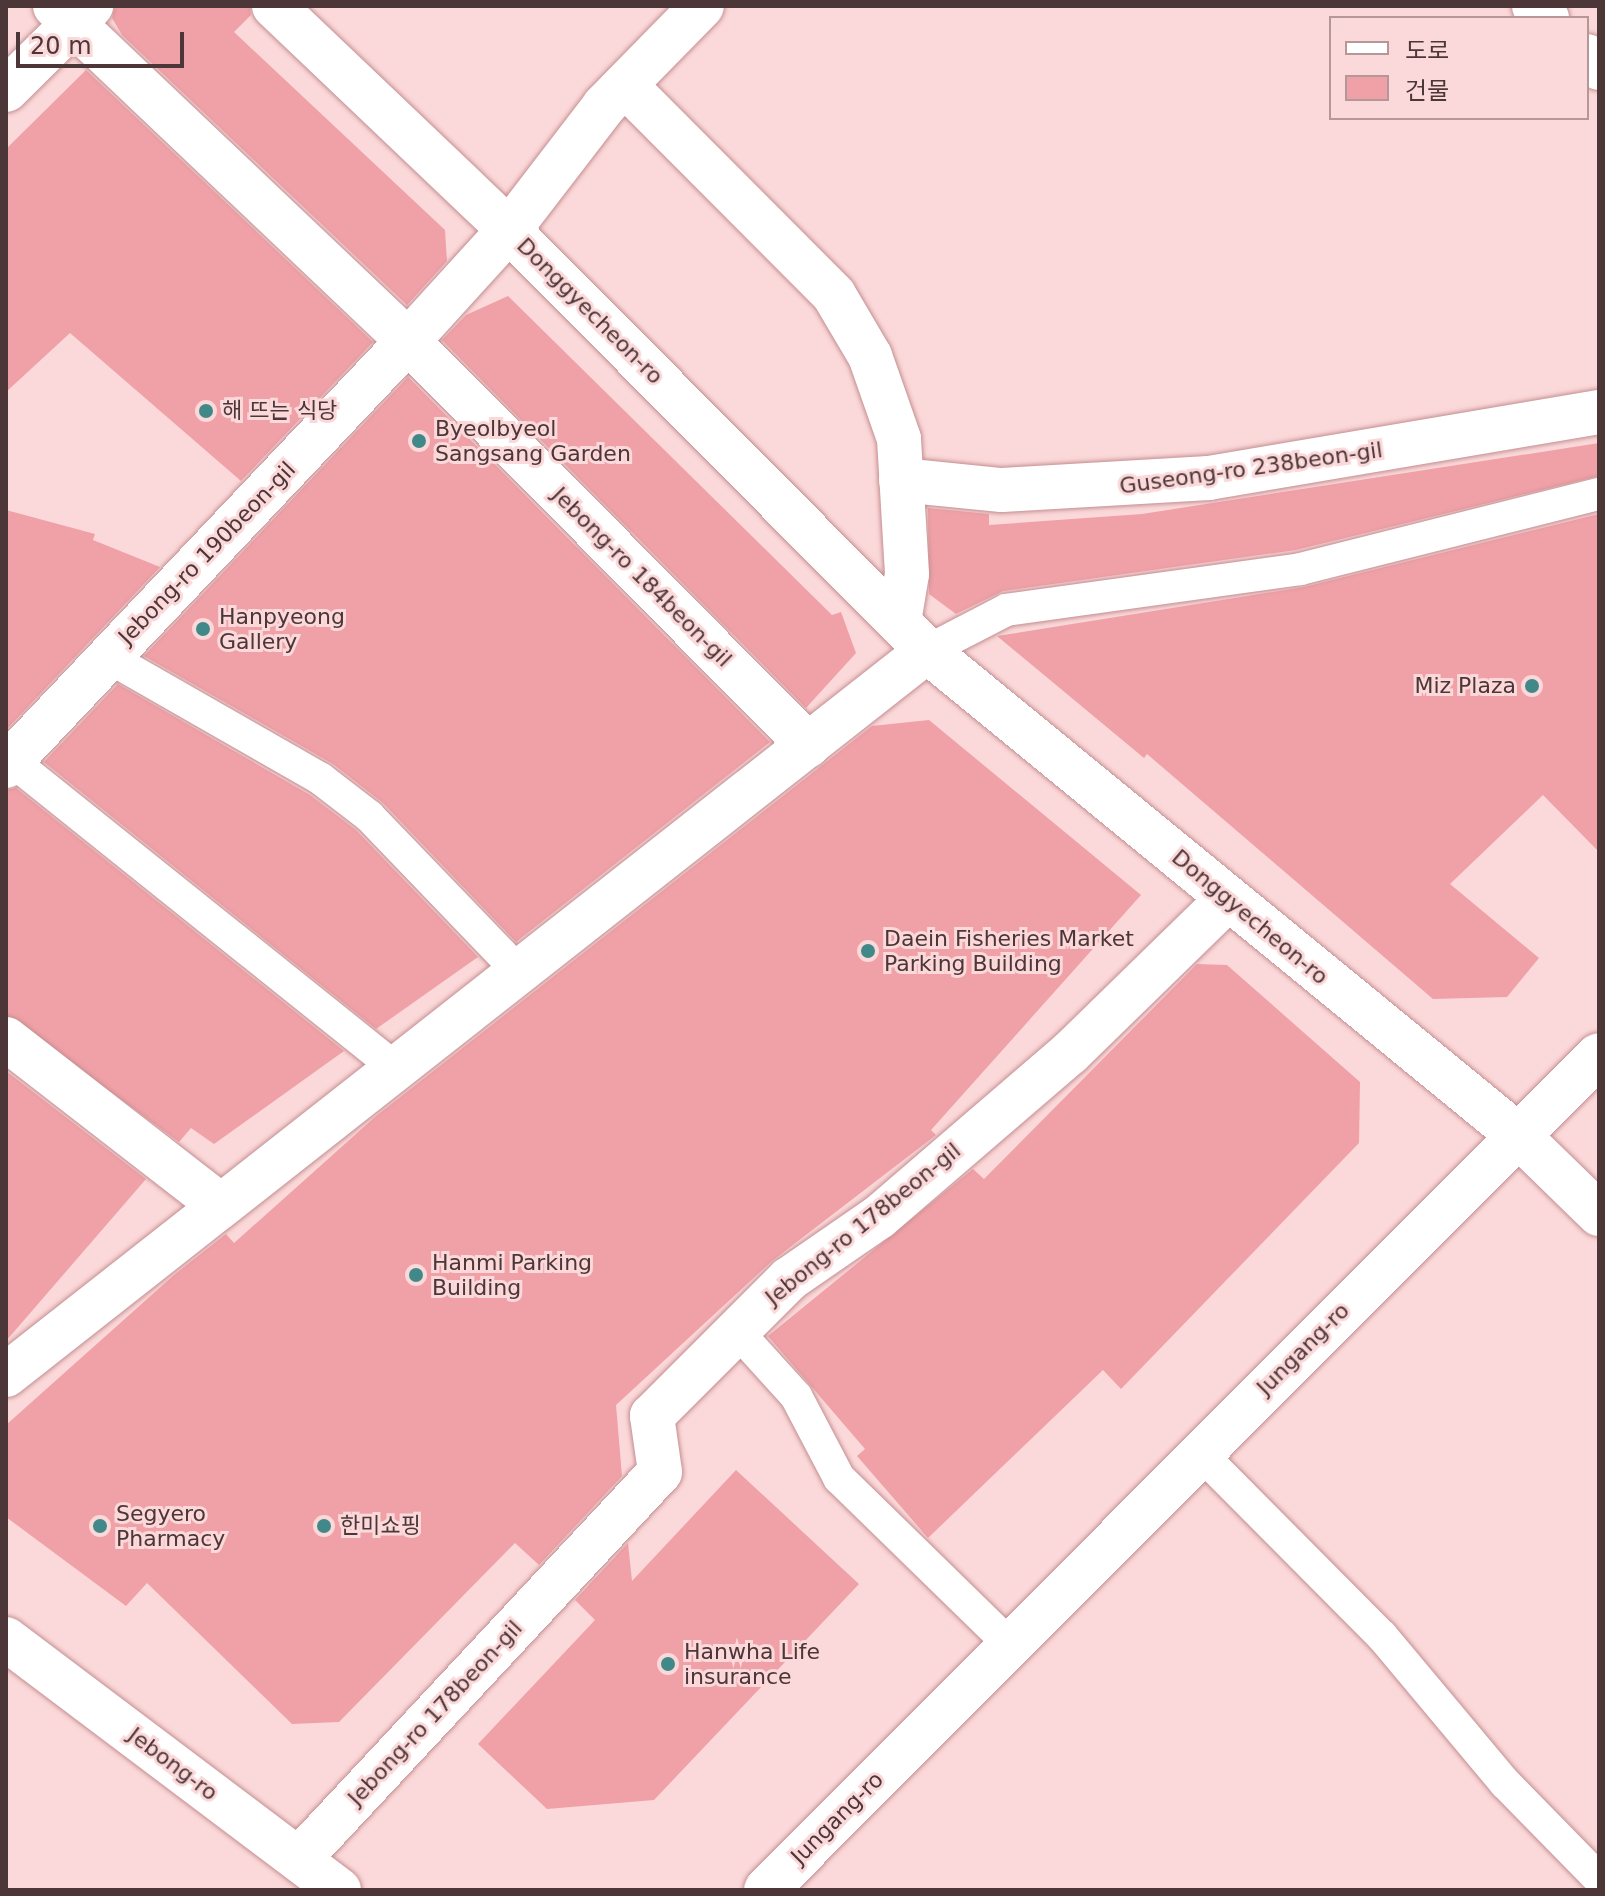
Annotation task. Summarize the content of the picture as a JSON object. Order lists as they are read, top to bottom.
{
  "streets": {
    "street": [
      "Donggyecheon-ro",
      "Guseong-ro 238beon-gil",
      "Jebong-ro 190beon-gil",
      "Jebong-ro 184beon-gil",
      "Jebong-ro 178beon-gil",
      "Jungang-ro",
      "Jebong-ro"
    ]
  },
  "crossings": [
    ["Donggyecheon-ro", "Jebong-ro 190beon-gil"],
    ["Donggyecheon-ro", "Jebong-ro 178beon-gil"],
    ["Donggyecheon-ro", "Jungang-ro"],
    ["Jebong-ro 190beon-gil", "Jebong-ro 184beon-gil"],
    ["Jebong-ro 178beon-gil", "Jebong-ro"]
  ],
  "places": [
    "해 뜨는 식당",
    "Byeolbyeol Sangsang Garden",
    "Hanpyeong Gallery",
    "Miz Plaza",
    "Daein Fisheries Market Parking Building",
    "Hanmi Parking Building",
    "Segyero Pharmacy",
    "한미쇼핑",
    "Hanwha Life insurance"
  ],
  "legend": ["도로", "건물"],
  "scale_bar": "20 m"
}
